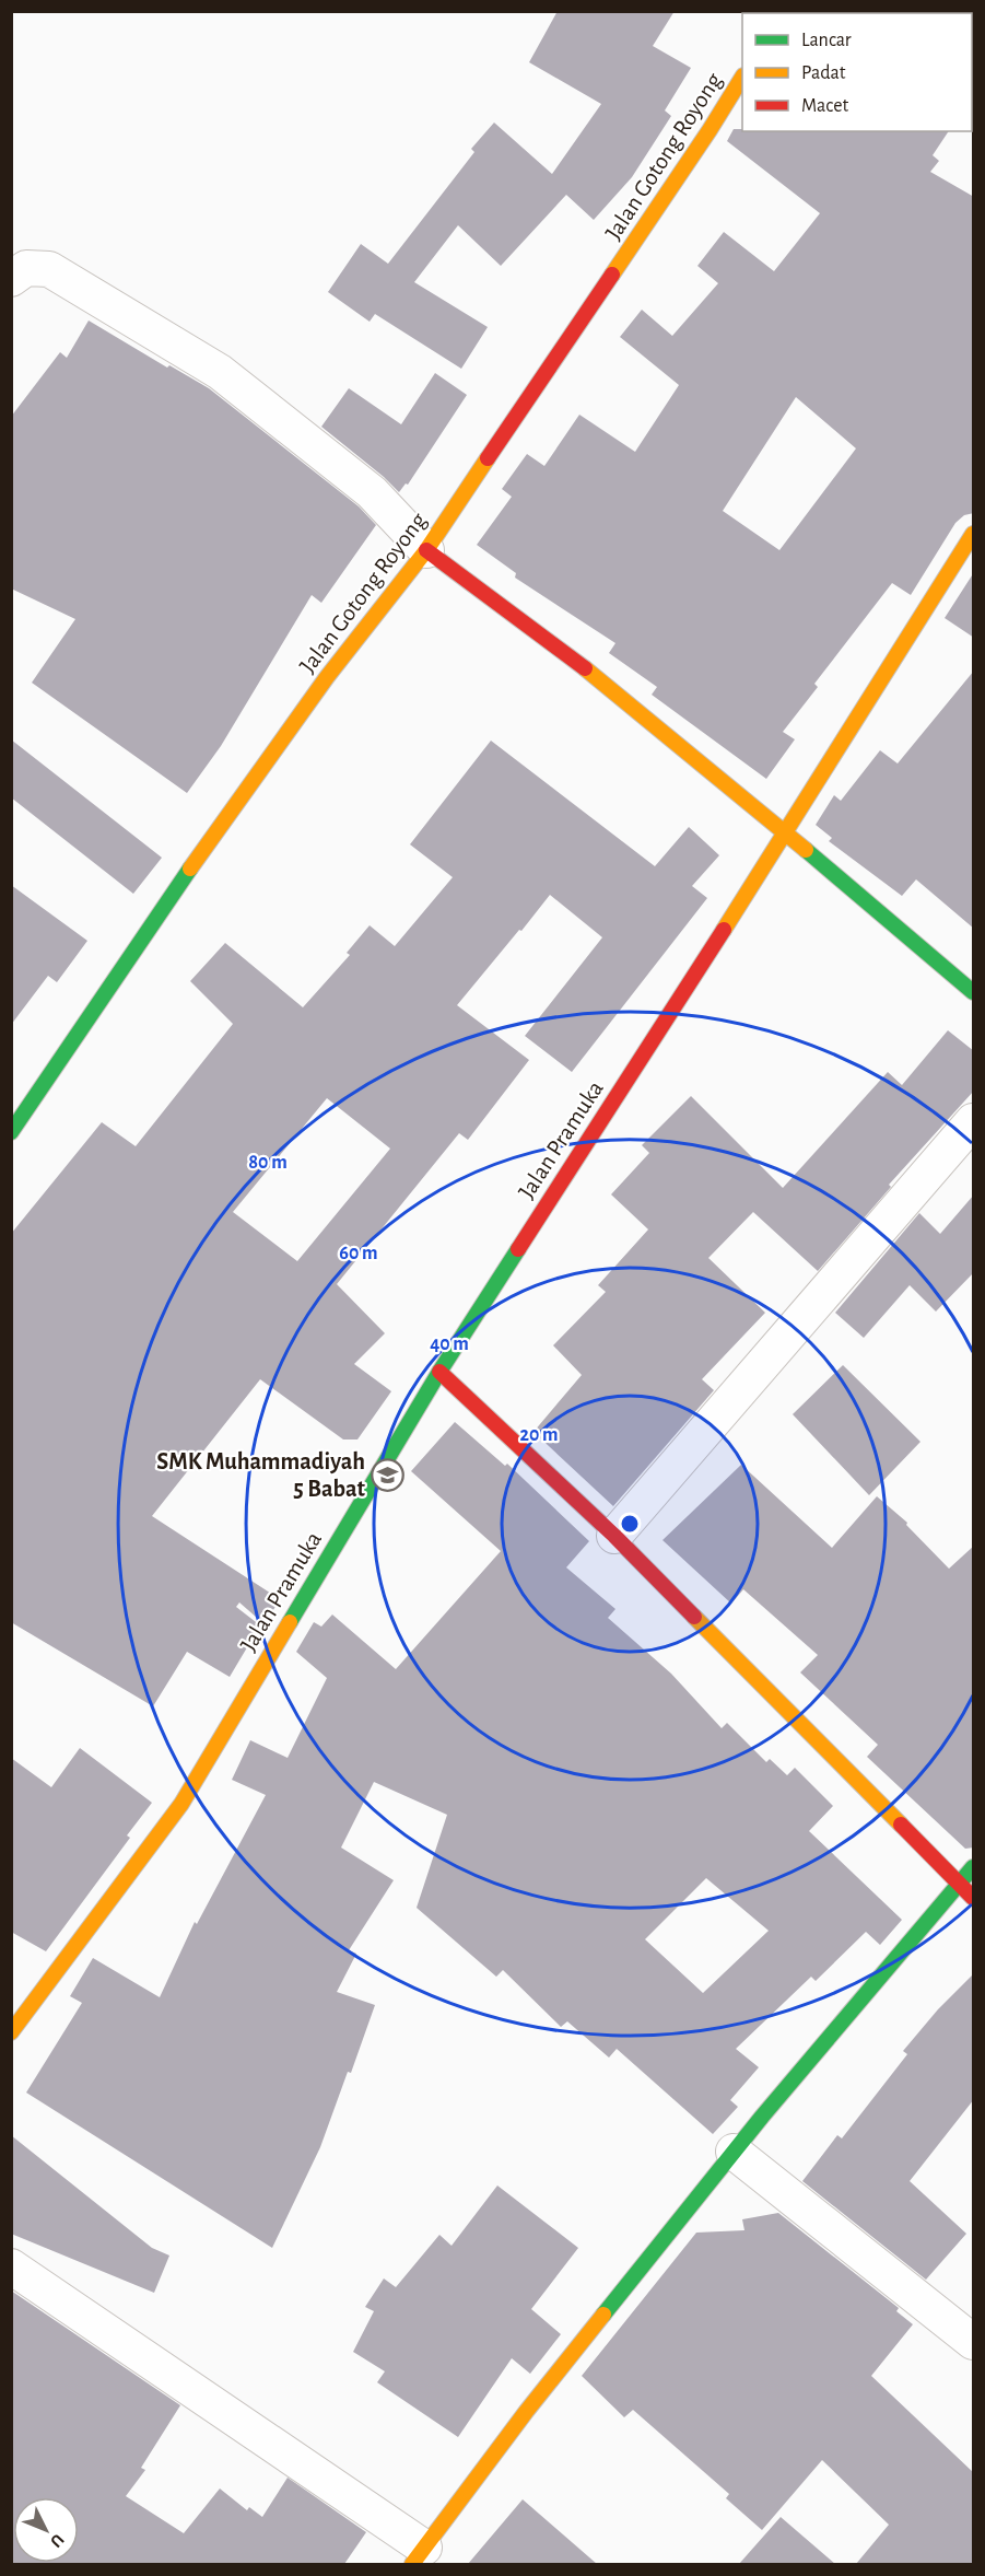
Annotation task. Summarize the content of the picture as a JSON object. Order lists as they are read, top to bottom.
{
  "streets": {
    "street": ["Jalan Gotong Royong", "Jalan Pramuka"]
  },
  "places": {
    "school or university": ["SMK Muhammadiyah 5 Babat"]
  },
  "legend": ["Lancar", "Padat", "Macet"],
  "north": "bottom right",
  "rings": [
    "80 m",
    "60 m",
    "40 m",
    "20 m"
  ]
}
